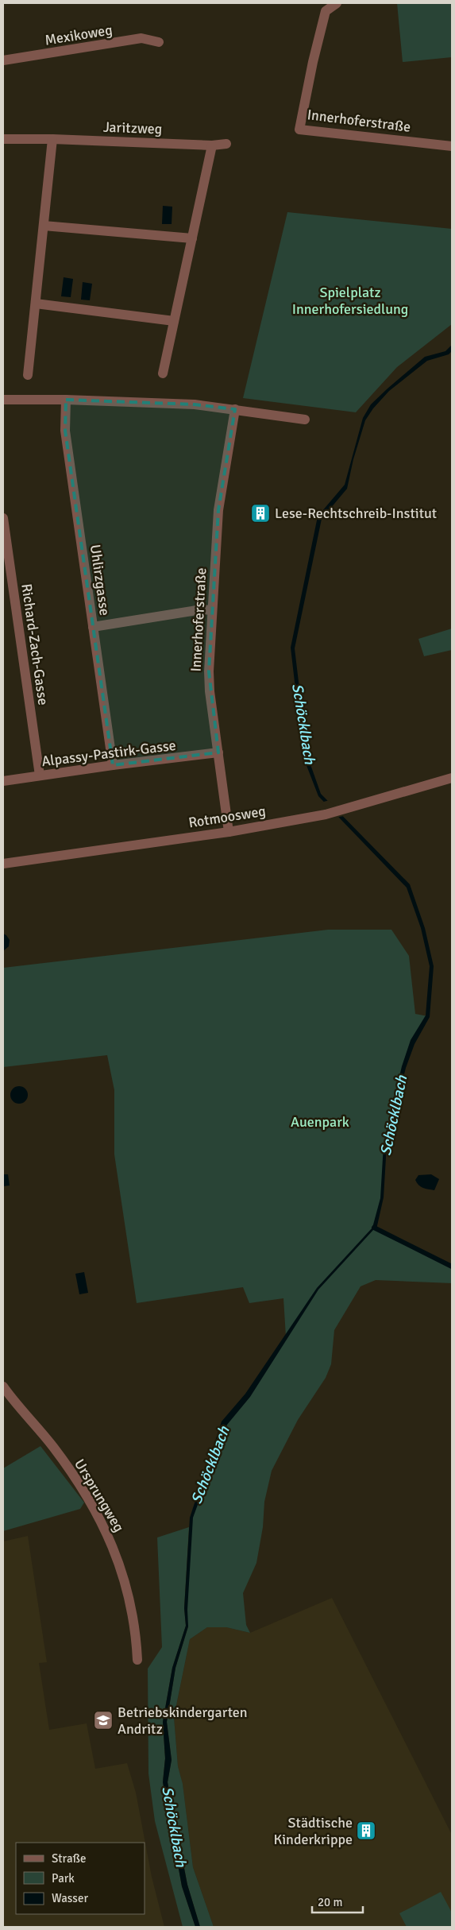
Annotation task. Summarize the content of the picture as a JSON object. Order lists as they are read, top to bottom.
{
  "streets": {
    "street": [
      "Mexikoweg",
      "Innerhoferstraße",
      "Jaritzweg",
      "Uhlirzgasse",
      "Richard-Zach-Gasse",
      "Alpassy-Pastirk-Gasse",
      "Rotmoosweg",
      "Ursprungweg"
    ]
  },
  "crossings": [
    ["Innerhoferstraße", "Alpassy-Pastirk-Gasse"],
    ["Innerhoferstraße", "Rotmoosweg"],
    ["Uhlirzgasse", "Alpassy-Pastirk-Gasse"],
    ["Richard-Zach-Gasse", "Alpassy-Pastirk-Gasse"]
  ],
  "water": ["Schöcklbach"],
  "parks": ["Spielplatz Innerhofersiedlung", "Auenpark"],
  "places": {
    "building": ["Lese-Rechtschreib-Institut", "Städtische Kinderkrippe"],
    "school or university": ["Betriebskindergarten Andritz"]
  },
  "legend": ["Straße", "Park", "Wasser"],
  "scale_bar": "20 m"
}
